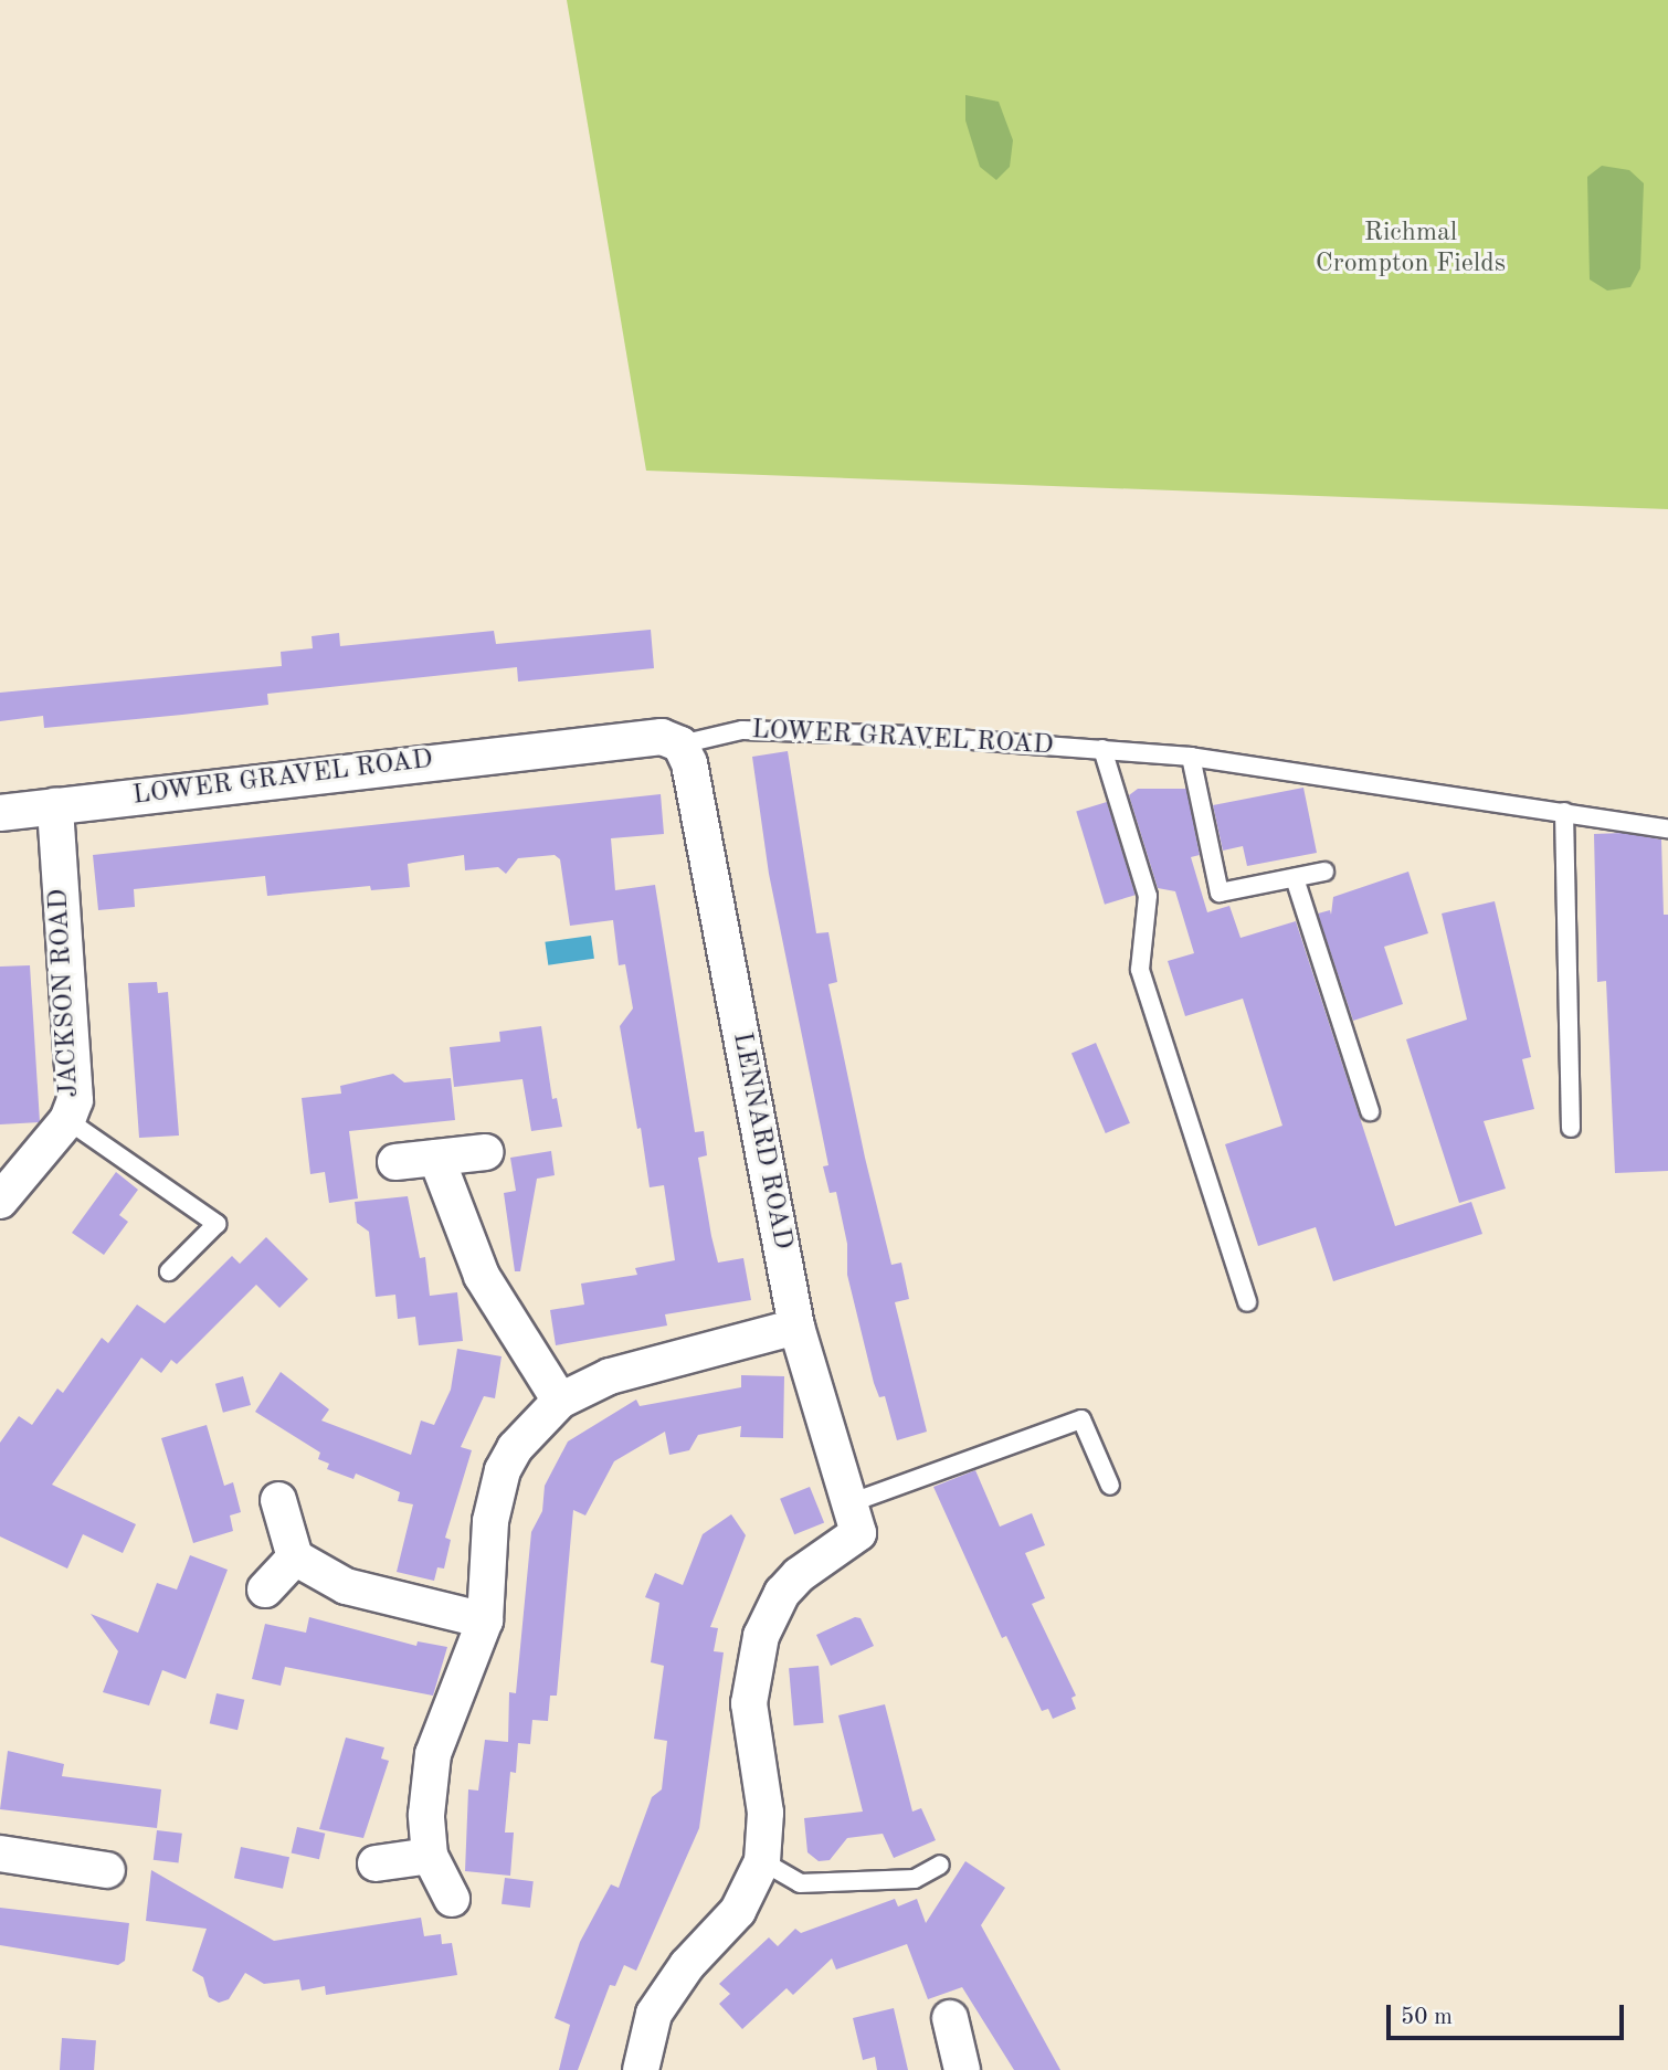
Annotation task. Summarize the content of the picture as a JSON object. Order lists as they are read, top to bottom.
{
  "streets": {
    "street": ["LOWER GRAVEL ROAD", "JACKSON ROAD", "LENNARD ROAD"]
  },
  "crossings": [
    ["LOWER GRAVEL ROAD", "JACKSON ROAD"],
    ["LOWER GRAVEL ROAD", "LENNARD ROAD"]
  ],
  "parks": ["Richmal Crompton Fields"],
  "scale_bar": "50 m"
}
